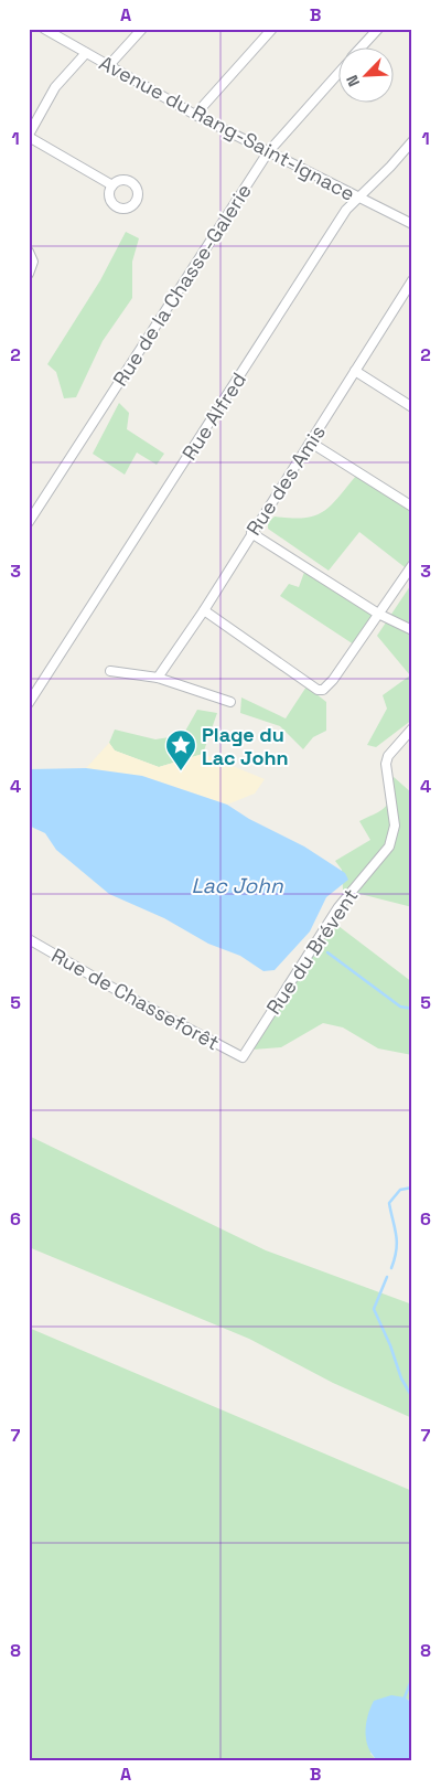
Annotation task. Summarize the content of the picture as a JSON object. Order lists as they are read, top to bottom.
{
  "streets": {
    "street": [
      "Avenue du Rang-Saint-Ignace",
      "Rue de la Chasse-Galerie",
      "Rue Alfred",
      "Rue des Amis",
      "Rue du Brévent",
      "Rue de Chasseforêt"
    ]
  },
  "crossings": [
    ["Avenue du Rang-Saint-Ignace", "Rue de la Chasse-Galerie"],
    ["Avenue du Rang-Saint-Ignace", "Rue Alfred"],
    ["Rue du Brévent", "Rue de Chasseforêt"]
  ],
  "water": ["Lac John"],
  "places": {
    "place": ["Plage du Lac John"]
  },
  "north": "bottom left",
  "grid": {
    "columns": ["A", "B"],
    "rows": [
      "1",
      "2",
      "3",
      "4",
      "5",
      "6",
      "7",
      "8"
    ]
  }
}
